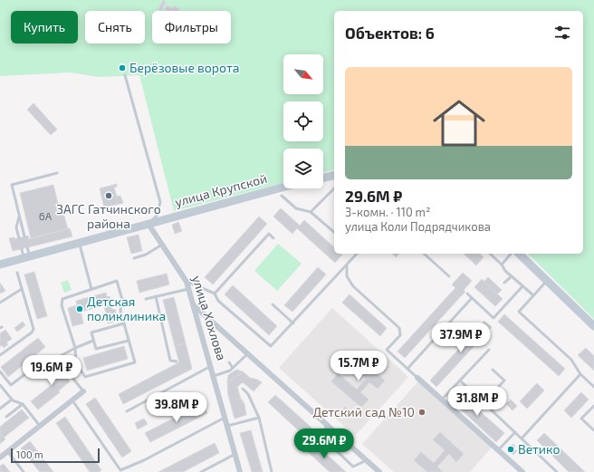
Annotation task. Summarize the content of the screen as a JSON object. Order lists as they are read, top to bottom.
{
  "streets": {
    "street": ["улица Крупской", "улица Хохлова"]
  },
  "crossings": [
    ["улица Крупской", "улица Хохлова"]
  ],
  "places": [
    "Берёзовые ворота",
    "ЗАГС Гатчинского района",
    "Детская поликлиника",
    "Детский сад №10",
    "Ветико"
  ],
  "house_numbers": ["6А"],
  "scale_bar": "100 m",
  "north": "bottom right",
  "page": {
    "chip": ["Купить", "Снять", "Фильтры"],
    "heading": "Объектов: 6",
    "list": [
      {
        "name": "29.6M ₽",
        "note": "3-комн. · 110 m² · улица Коли Подрядчикова"
      }
    ],
    "price": [
      "37.9M ₽",
      "15.7M ₽",
      "19.6M ₽",
      "31.8M ₽",
      "39.8M ₽",
      "29.6M ₽"
    ],
    "scale": "100 m"
  }
}
